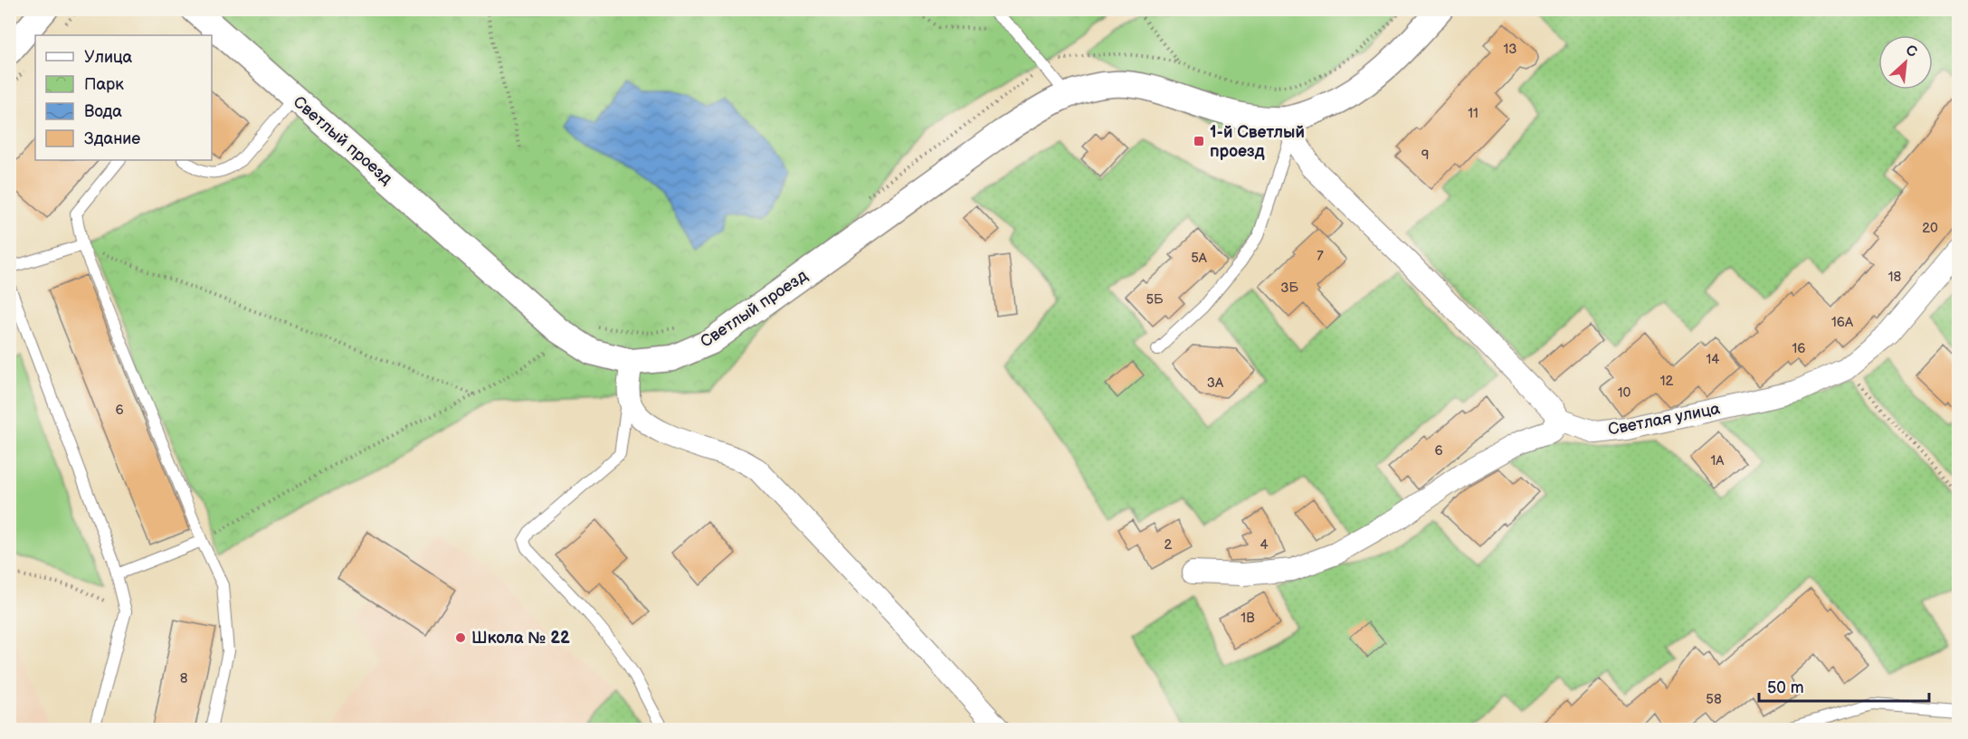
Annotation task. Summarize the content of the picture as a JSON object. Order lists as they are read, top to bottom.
{
  "streets": {
    "street": ["Светлый проезд", "Светлая улица"]
  },
  "places": {
    "transit": ["1-й Светлый проезд"],
    "other": ["Школа № 22"]
  },
  "house_numbers": [
    "13",
    "11",
    "9",
    "20",
    "7",
    "5А",
    "18",
    "3Б",
    "5Б",
    "16А",
    "16",
    "14",
    "12",
    "3А",
    "10",
    "6",
    "6",
    "1А",
    "2",
    "4",
    "1В",
    "8",
    "58"
  ],
  "legend": [
    "Улица",
    "Парк",
    "Вода",
    "Здание"
  ],
  "scale_bar": "50 m",
  "north": "top right"
}
